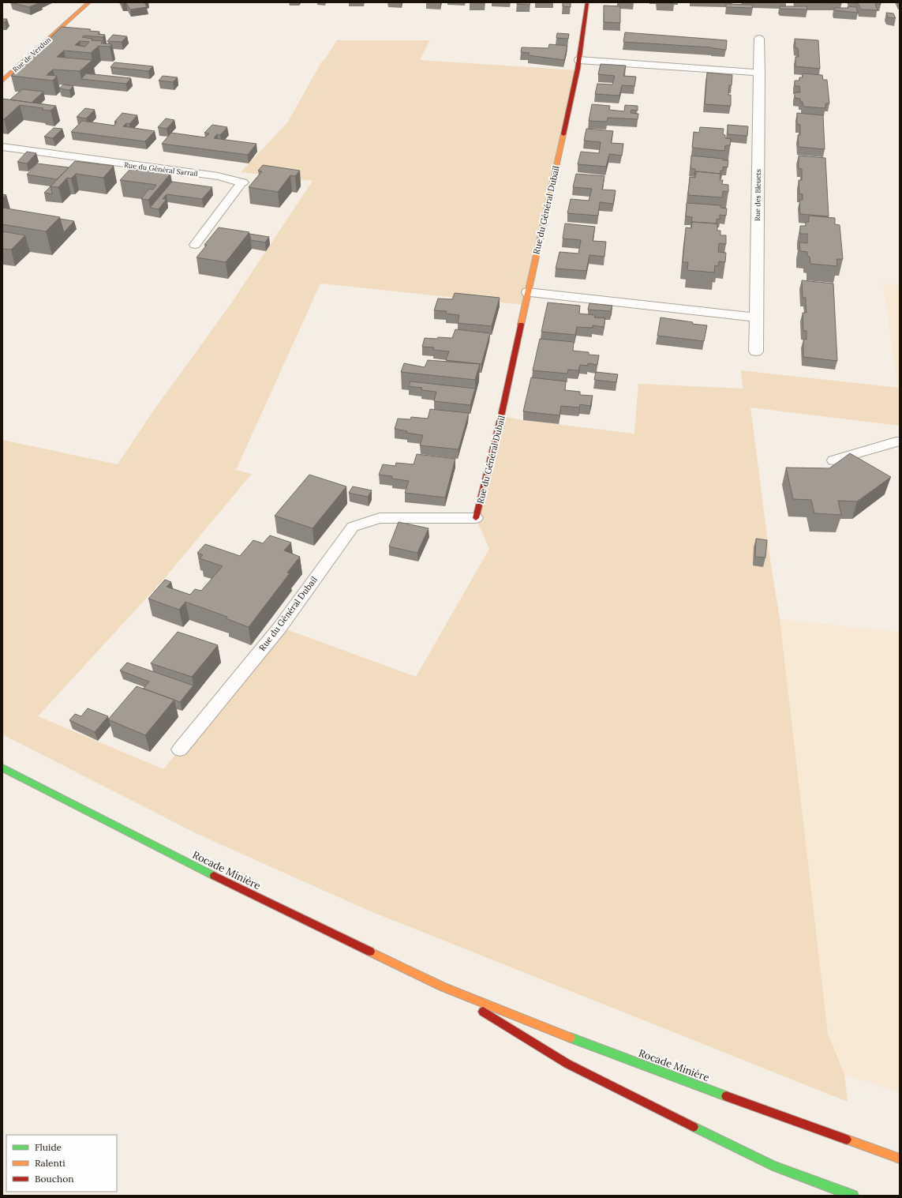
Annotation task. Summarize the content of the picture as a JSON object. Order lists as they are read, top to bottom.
{
  "streets": {
    "main road": ["Rue de Verdun", "Rue du Général Dubail", "Rocade Minière"],
    "street": ["Rue du Général Sarrail", "Rue des Bleuets"]
  },
  "legend": ["Fluide", "Ralenti", "Bouchon"]
}
